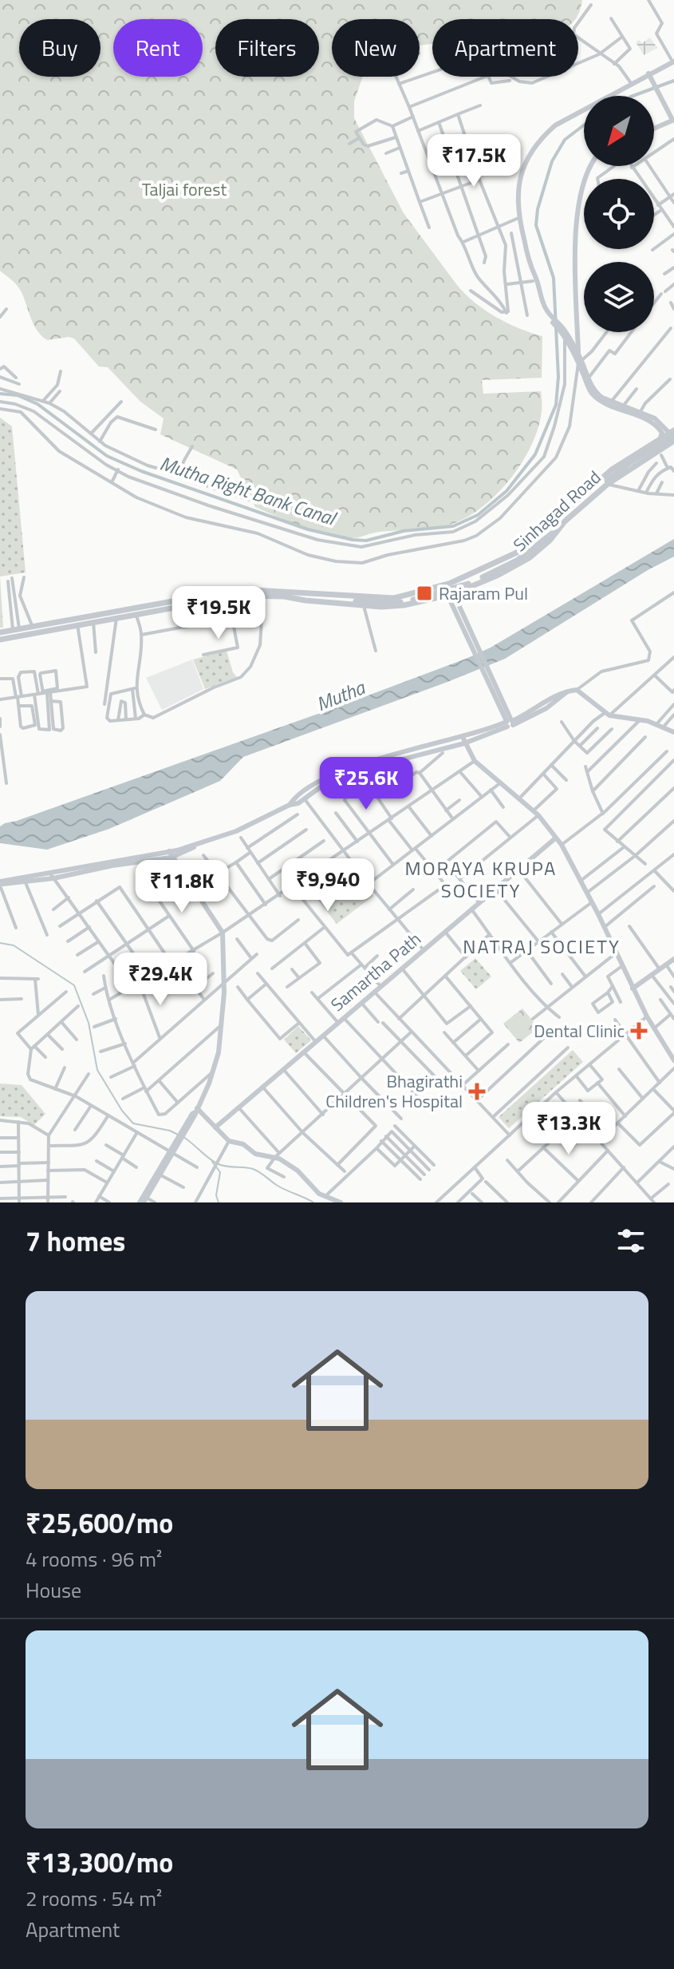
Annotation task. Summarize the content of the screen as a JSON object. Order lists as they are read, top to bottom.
{
  "streets": {
    "main road": ["Sinhagad Road"],
    "street": ["Samartha Path"]
  },
  "districts": ["MORAYA KRUPA SOCIETY", "NATRAJ SOCIETY"],
  "water": ["Mutha Right Bank Canal", "Mutha"],
  "parks": ["Taljai forest"],
  "places": {
    "transit": ["Rajaram Pul"],
    "health": ["Dental Clinic", "Bhagirathi Children's Hospital"]
  },
  "north": "bottom left",
  "page": {
    "chip": [
      "Buy",
      "Rent",
      "Filters",
      "New",
      "Apartment"
    ],
    "price": [
      "₹17.5K",
      "₹19.5K",
      "₹25.6K",
      "₹9,940",
      "₹11.8K",
      "₹29.4K",
      "₹13.3K"
    ],
    "heading": "7 homes",
    "list": [
      {
        "name": "₹25,600/mo",
        "note": "4 rooms · 96 m² · House"
      },
      {
        "name": "₹13,300/mo",
        "note": "2 rooms · 54 m² · Apartment"
      }
    ]
  }
}
